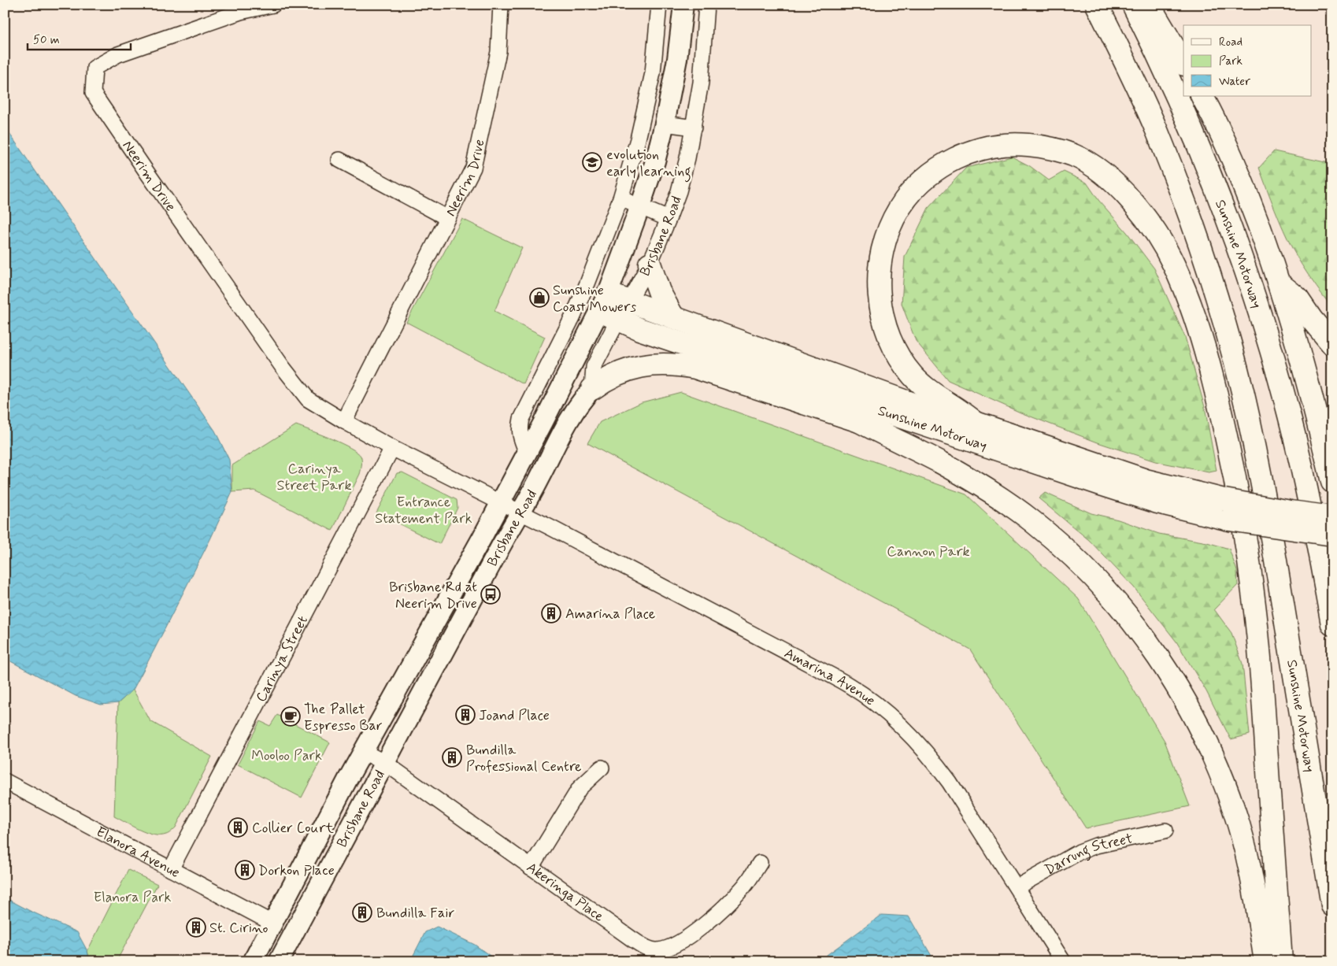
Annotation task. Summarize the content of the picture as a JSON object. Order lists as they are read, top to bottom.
{
  "streets": {
    "highway": ["Sunshine Motorway"],
    "main road": ["Brisbane Road"],
    "street": [
      "Neerim Drive",
      "Carinya Street",
      "Amarina Avenue",
      "Elanora Avenue",
      "Darrung Street",
      "Akeringa Place"
    ]
  },
  "crossings": [
    ["Neerim Drive", "Brisbane Road"],
    ["Neerim Drive", "Carinya Street"],
    ["Neerim Drive", "Amarina Avenue"],
    ["Brisbane Road", "Sunshine Motorway"],
    ["Brisbane Road", "Amarina Avenue"],
    ["Brisbane Road", "Elanora Avenue"],
    ["Brisbane Road", "Akeringa Place"],
    ["Carinya Street", "Elanora Avenue"],
    ["Amarina Avenue", "Darrung Street"]
  ],
  "parks": [
    "Carinya Street Park",
    "Entrance Statement Park",
    "Cannon Park",
    "Mooloo Park",
    "Elanora Park"
  ],
  "places": {
    "school or university": ["evolution early learning"],
    "shop": ["Sunshine Coast Mowers"],
    "bus stop": ["Brisbane Rd at Neerim Drive"],
    "building": [
      "Amarina Place",
      "Joand Place",
      "Bundilla Professional Centre",
      "Collier Court",
      "Dorkon Place",
      "Bundilla Fair",
      "St. Cirino"
    ],
    "cafe": ["The Pallet Espresso Bar"]
  },
  "legend": ["Road", "Park", "Water"],
  "scale_bar": "50 m"
}
